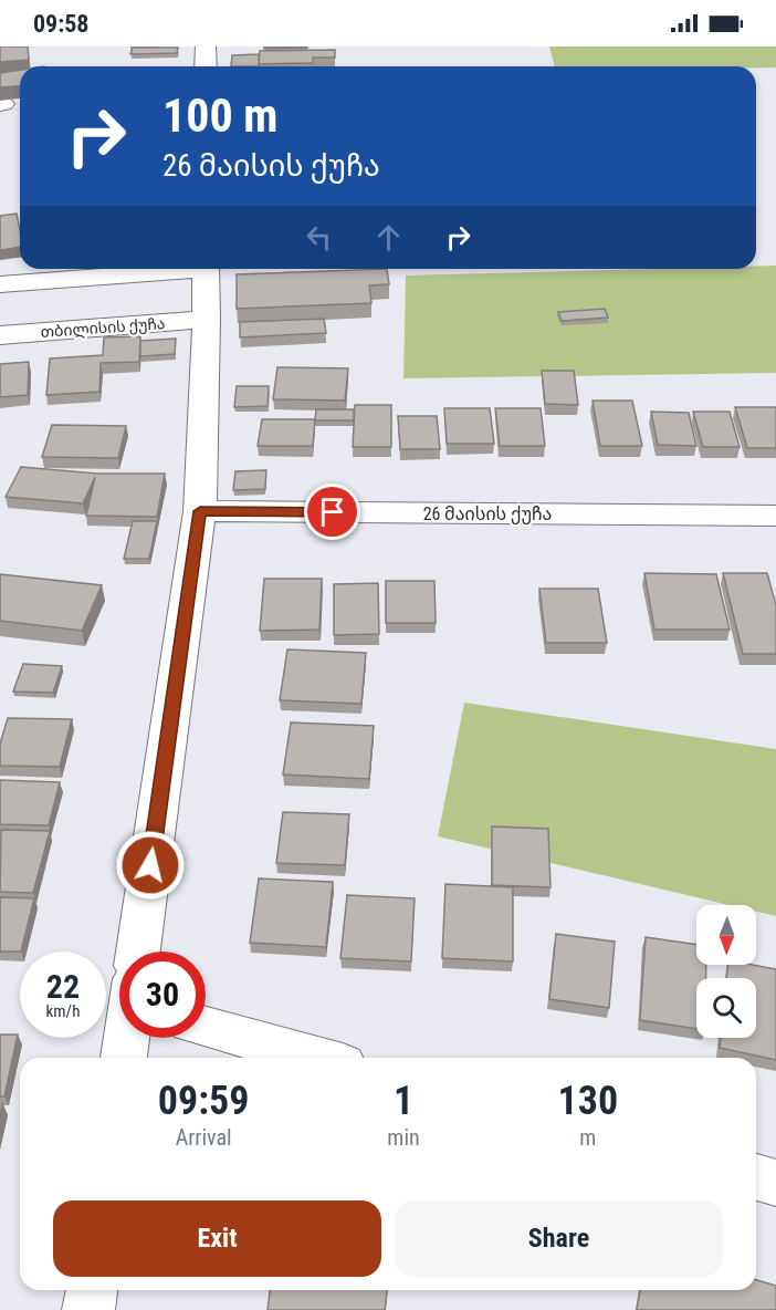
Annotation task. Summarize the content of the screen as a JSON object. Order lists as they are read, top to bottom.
{
  "streets": {
    "street": ["თბილისის ქუჩა", "26 მაისის ქუჩა"]
  },
  "north": "bottom",
  "page": {
    "status": "09:58",
    "turn": ["100 m", "26 მაისის ქუჩა"],
    "speed": "22 km/h",
    "limit": "30",
    "eta": [
      "09:59",
      "Arrival",
      "1",
      "min",
      "130",
      "m"
    ],
    "buttons": ["Exit", "Share"]
  }
}
